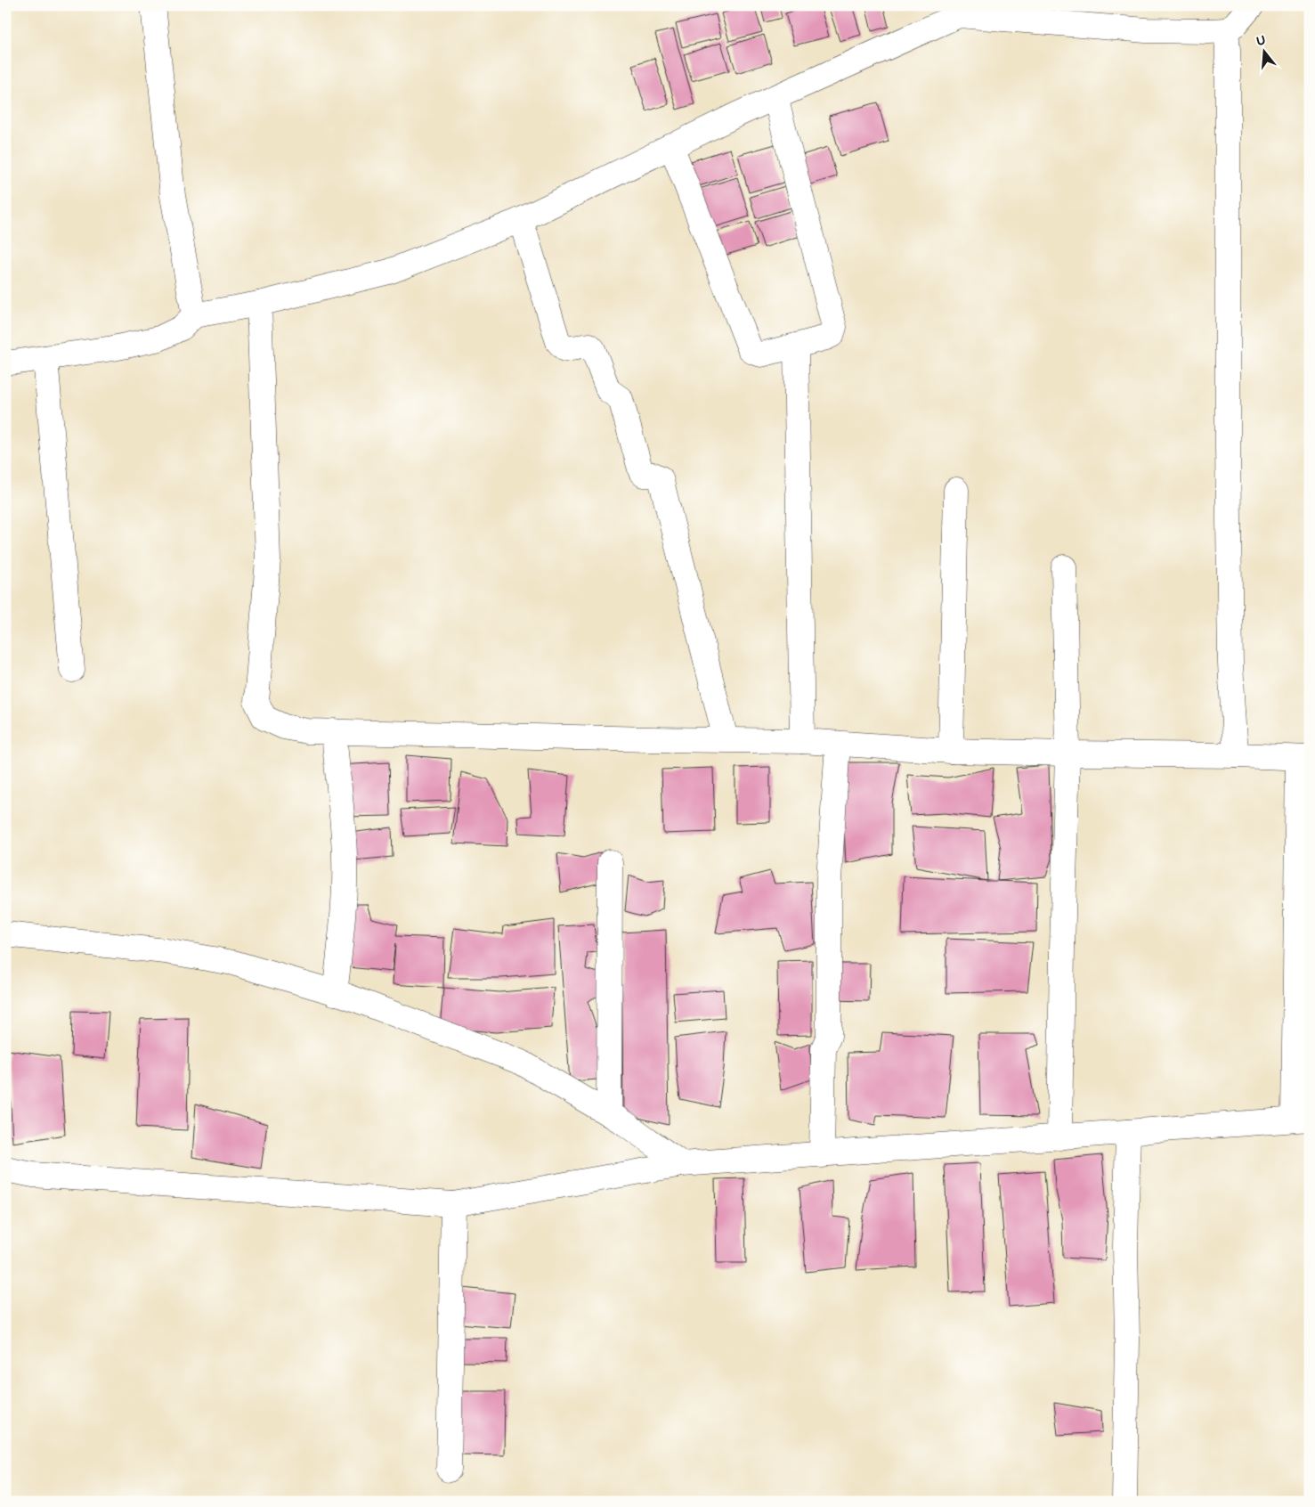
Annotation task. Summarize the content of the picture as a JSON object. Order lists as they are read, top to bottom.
{
  "north": "top"
}
